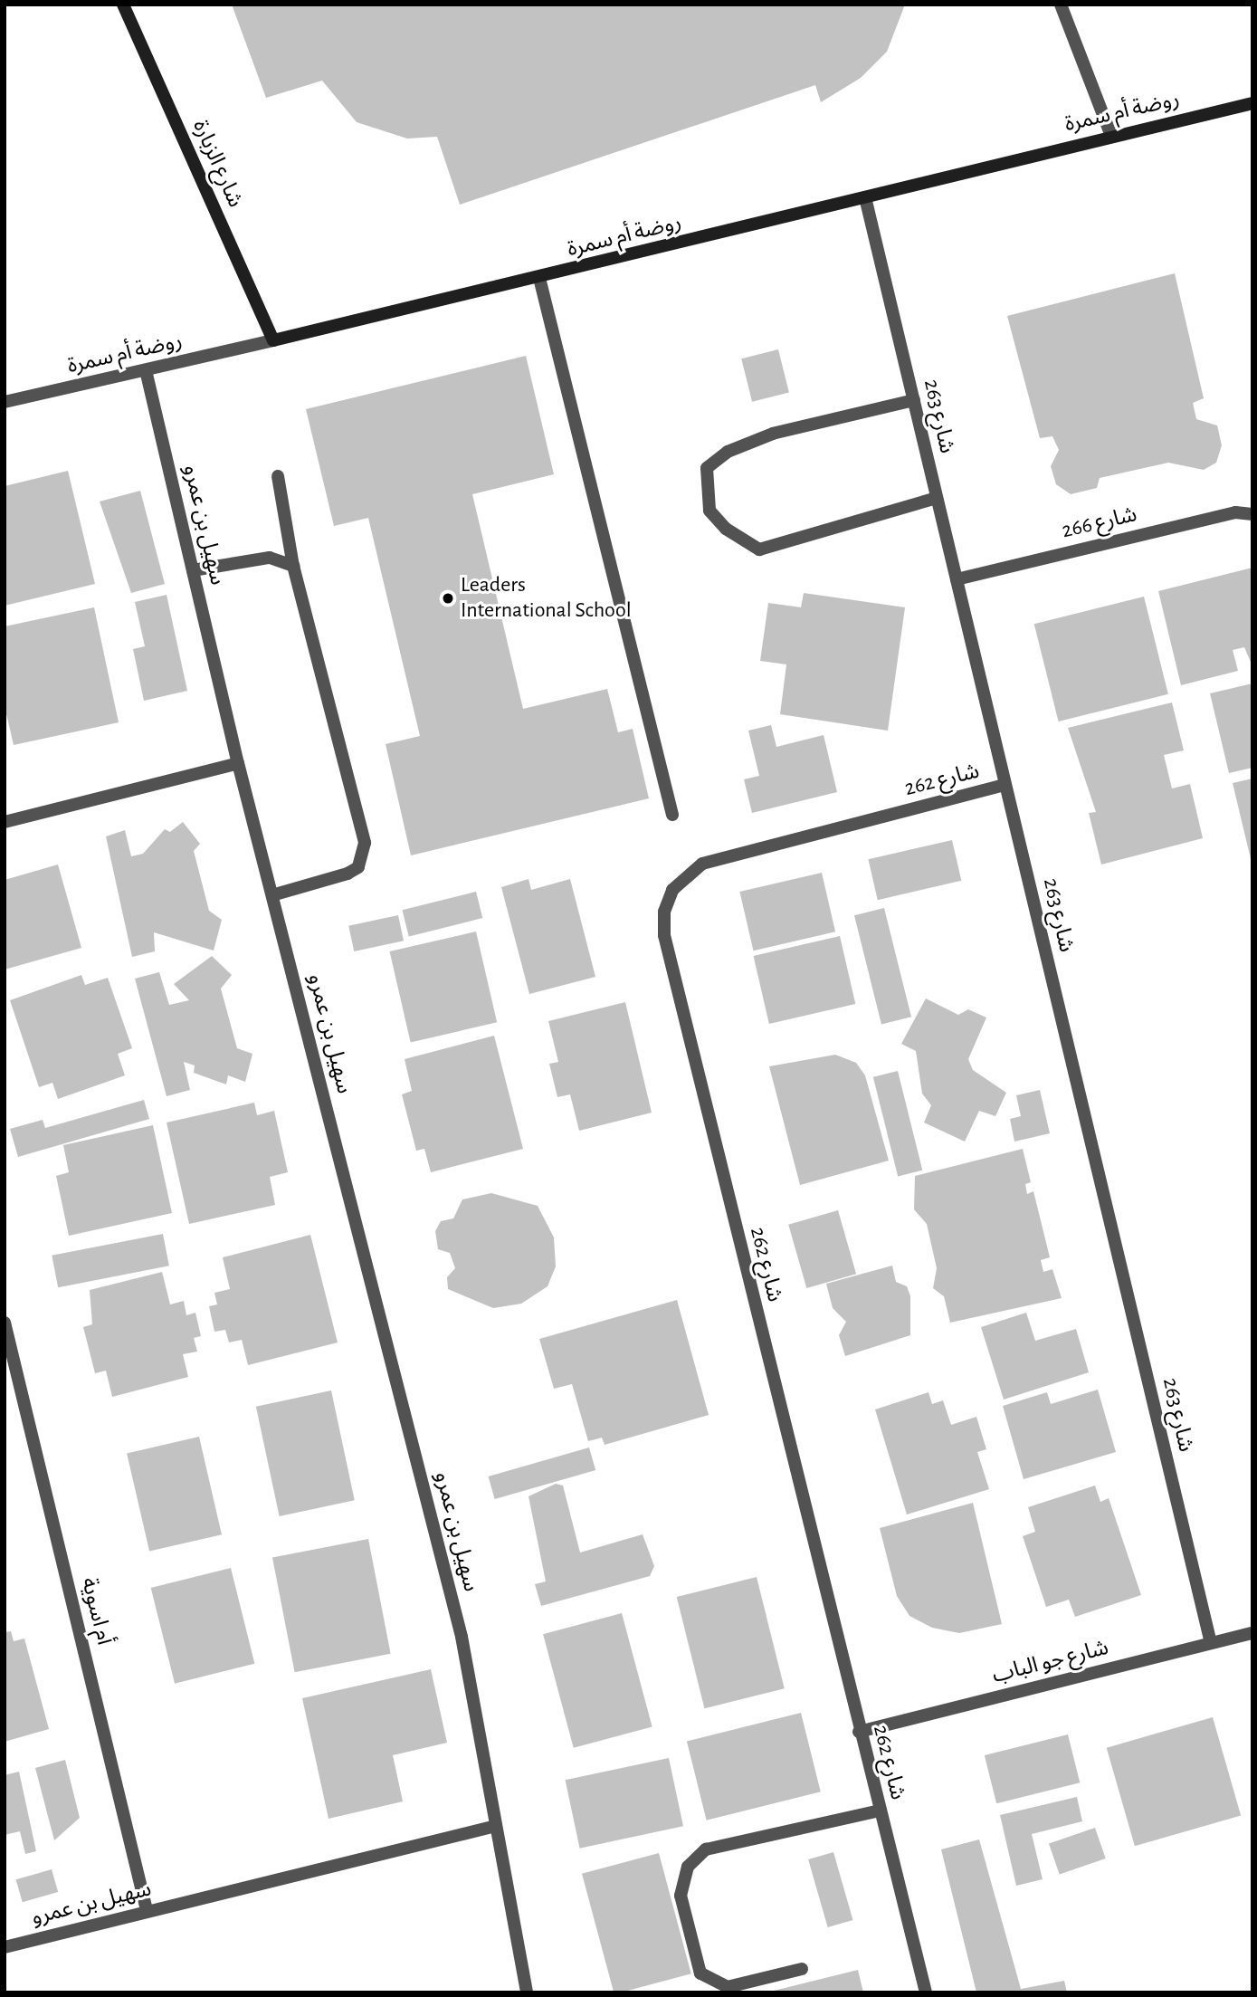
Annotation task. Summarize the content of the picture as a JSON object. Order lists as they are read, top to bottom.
{
  "streets": {
    "street": [
      "روضة أم سمرة",
      "شارع الزبارة",
      "شارع 263",
      "شارع 266",
      "سهيل بن عمرو",
      "شارع 262",
      "أم اسوية",
      "شارع جو الباب"
    ]
  },
  "crossings": [
    ["روضة أم سمرة", "شارع الزبارة"],
    ["روضة أم سمرة", "شارع 263"],
    ["روضة أم سمرة", "سهيل بن عمرو"],
    ["شارع 263", "شارع 266"],
    ["شارع 263", "شارع 262"],
    ["شارع 263", "شارع جو الباب"],
    ["سهيل بن عمرو", "أم اسوية"],
    ["شارع 262", "شارع جو الباب"]
  ],
  "places": ["Leaders International School"]
}
